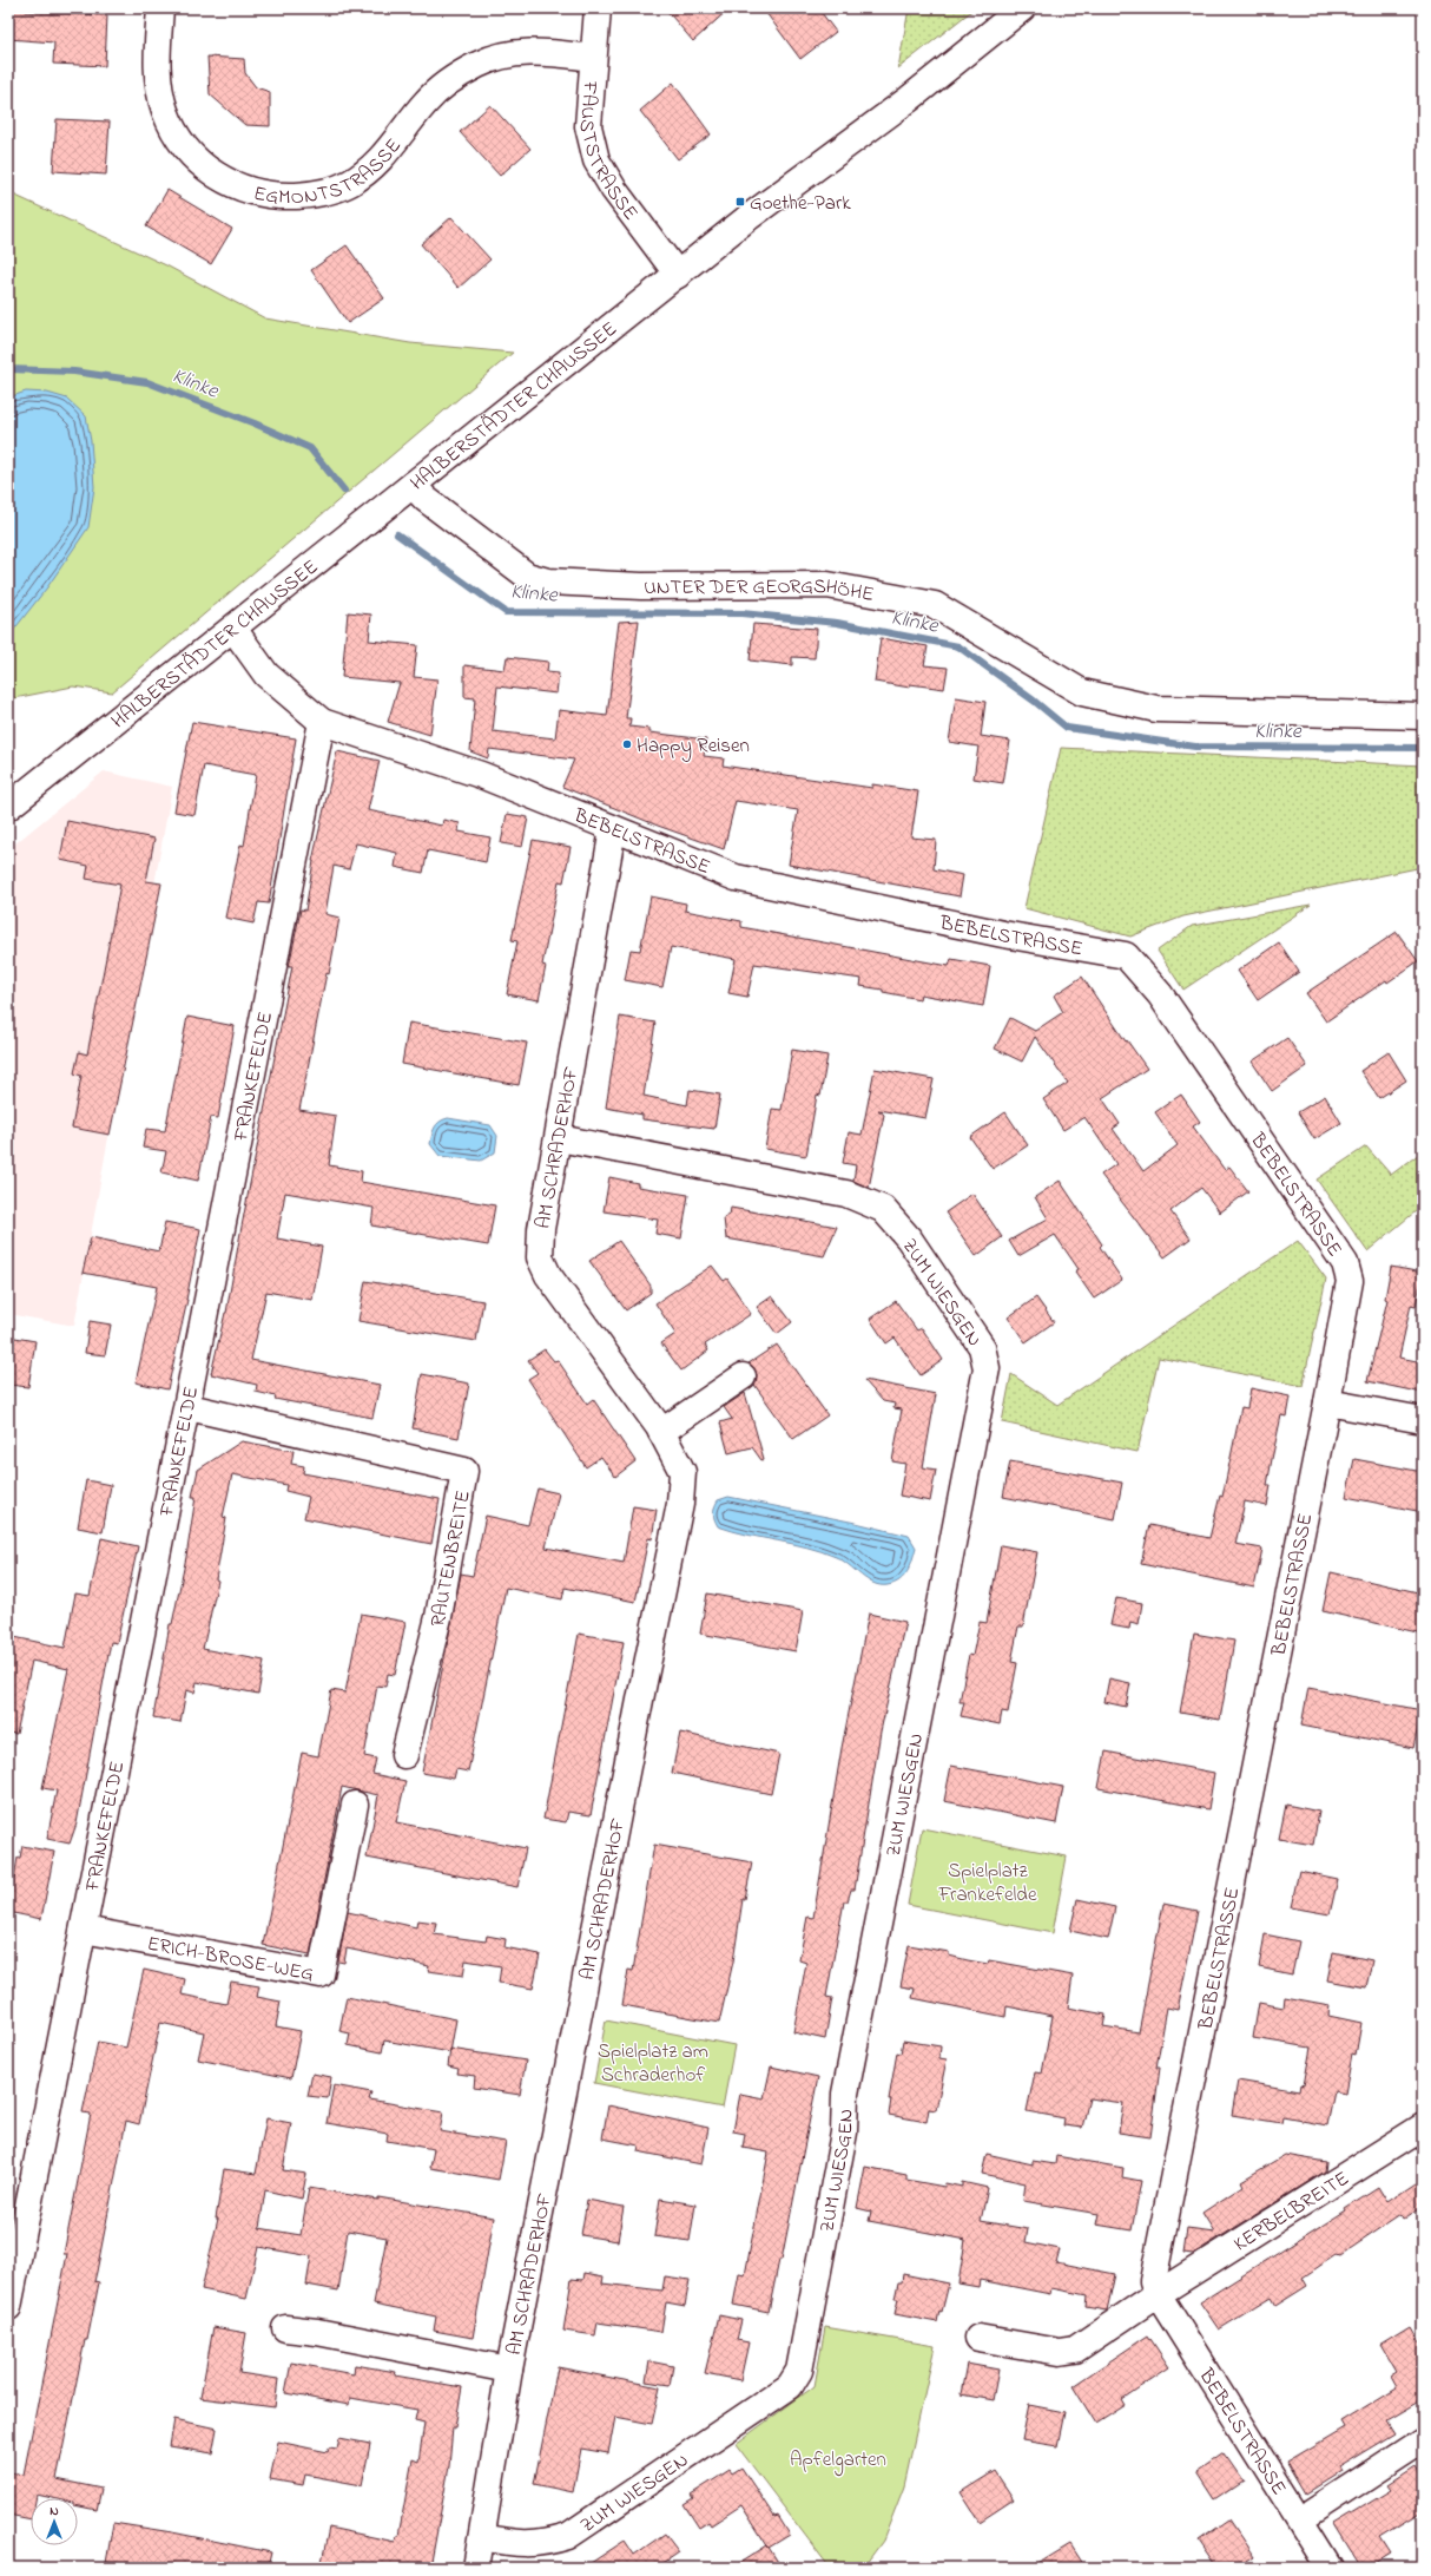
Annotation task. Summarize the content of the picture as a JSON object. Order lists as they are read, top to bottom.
{
  "streets": {
    "street": [
      "FAUSTSTRASSE",
      "EGMONTSTRASSE",
      "HALBERSTÄDTER CHAUSSEE",
      "UNTER DER GEORGSHÖHE",
      "BEBELSTRASSE",
      "FRANKEFELDE",
      "AM SCHRADERHOF",
      "ZUM WIESGEN",
      "RAUTENBREITE",
      "ERICH-BROSE-WEG",
      "KERBELBREITE"
    ]
  },
  "crossings": [
    ["FAUSTSTRASSE", "EGMONTSTRASSE"],
    ["FAUSTSTRASSE", "HALBERSTÄDTER CHAUSSEE"],
    ["HALBERSTÄDTER CHAUSSEE", "UNTER DER GEORGSHÖHE"],
    ["BEBELSTRASSE", "FRANKEFELDE"],
    ["BEBELSTRASSE", "AM SCHRADERHOF"],
    ["BEBELSTRASSE", "KERBELBREITE"],
    ["FRANKEFELDE", "RAUTENBREITE"],
    ["FRANKEFELDE", "ERICH-BROSE-WEG"],
    ["AM SCHRADERHOF", "ZUM WIESGEN"]
  ],
  "water": ["Klinke"],
  "parks": ["Spielplatz Frankefelde", "Spielplatz am Schraderhof", "Apfelgarten"],
  "places": {
    "transit": ["Goethe-Park"],
    "other": ["Happy Reisen"]
  },
  "north": "top"
}
